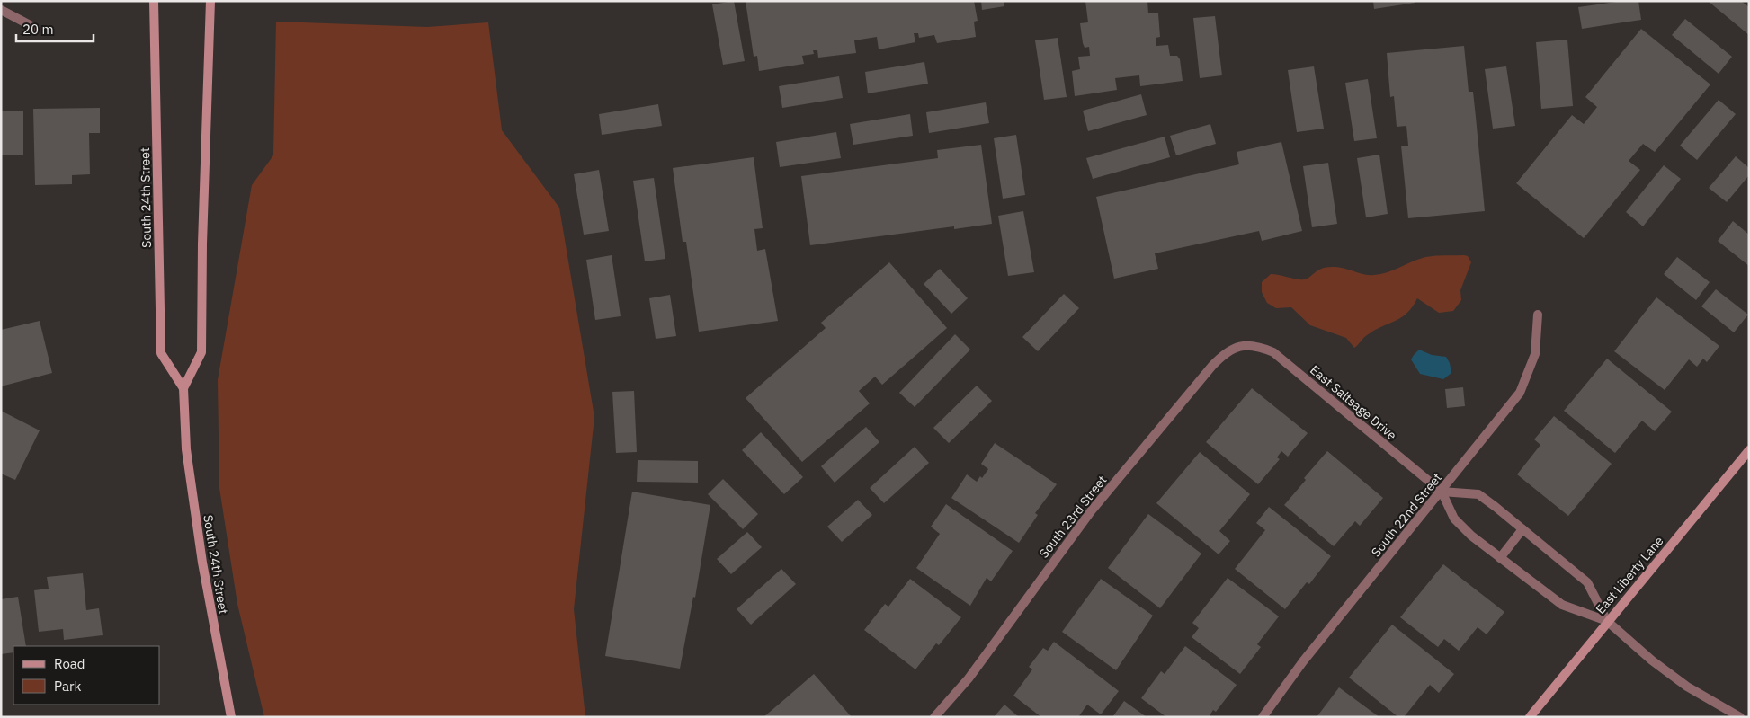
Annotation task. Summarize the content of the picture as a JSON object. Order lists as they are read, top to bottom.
{
  "streets": {
    "street": [
      "South 24th Street",
      "East Saltsage Drive",
      "South 22nd Street",
      "South 23rd Street",
      "East Liberty Lane"
    ]
  },
  "crossings": [
    ["East Saltsage Drive", "South 22nd Street"],
    ["East Saltsage Drive", "South 23rd Street"],
    ["East Saltsage Drive", "East Liberty Lane"]
  ],
  "legend": ["Road", "Park"],
  "scale_bar": "20 m"
}
